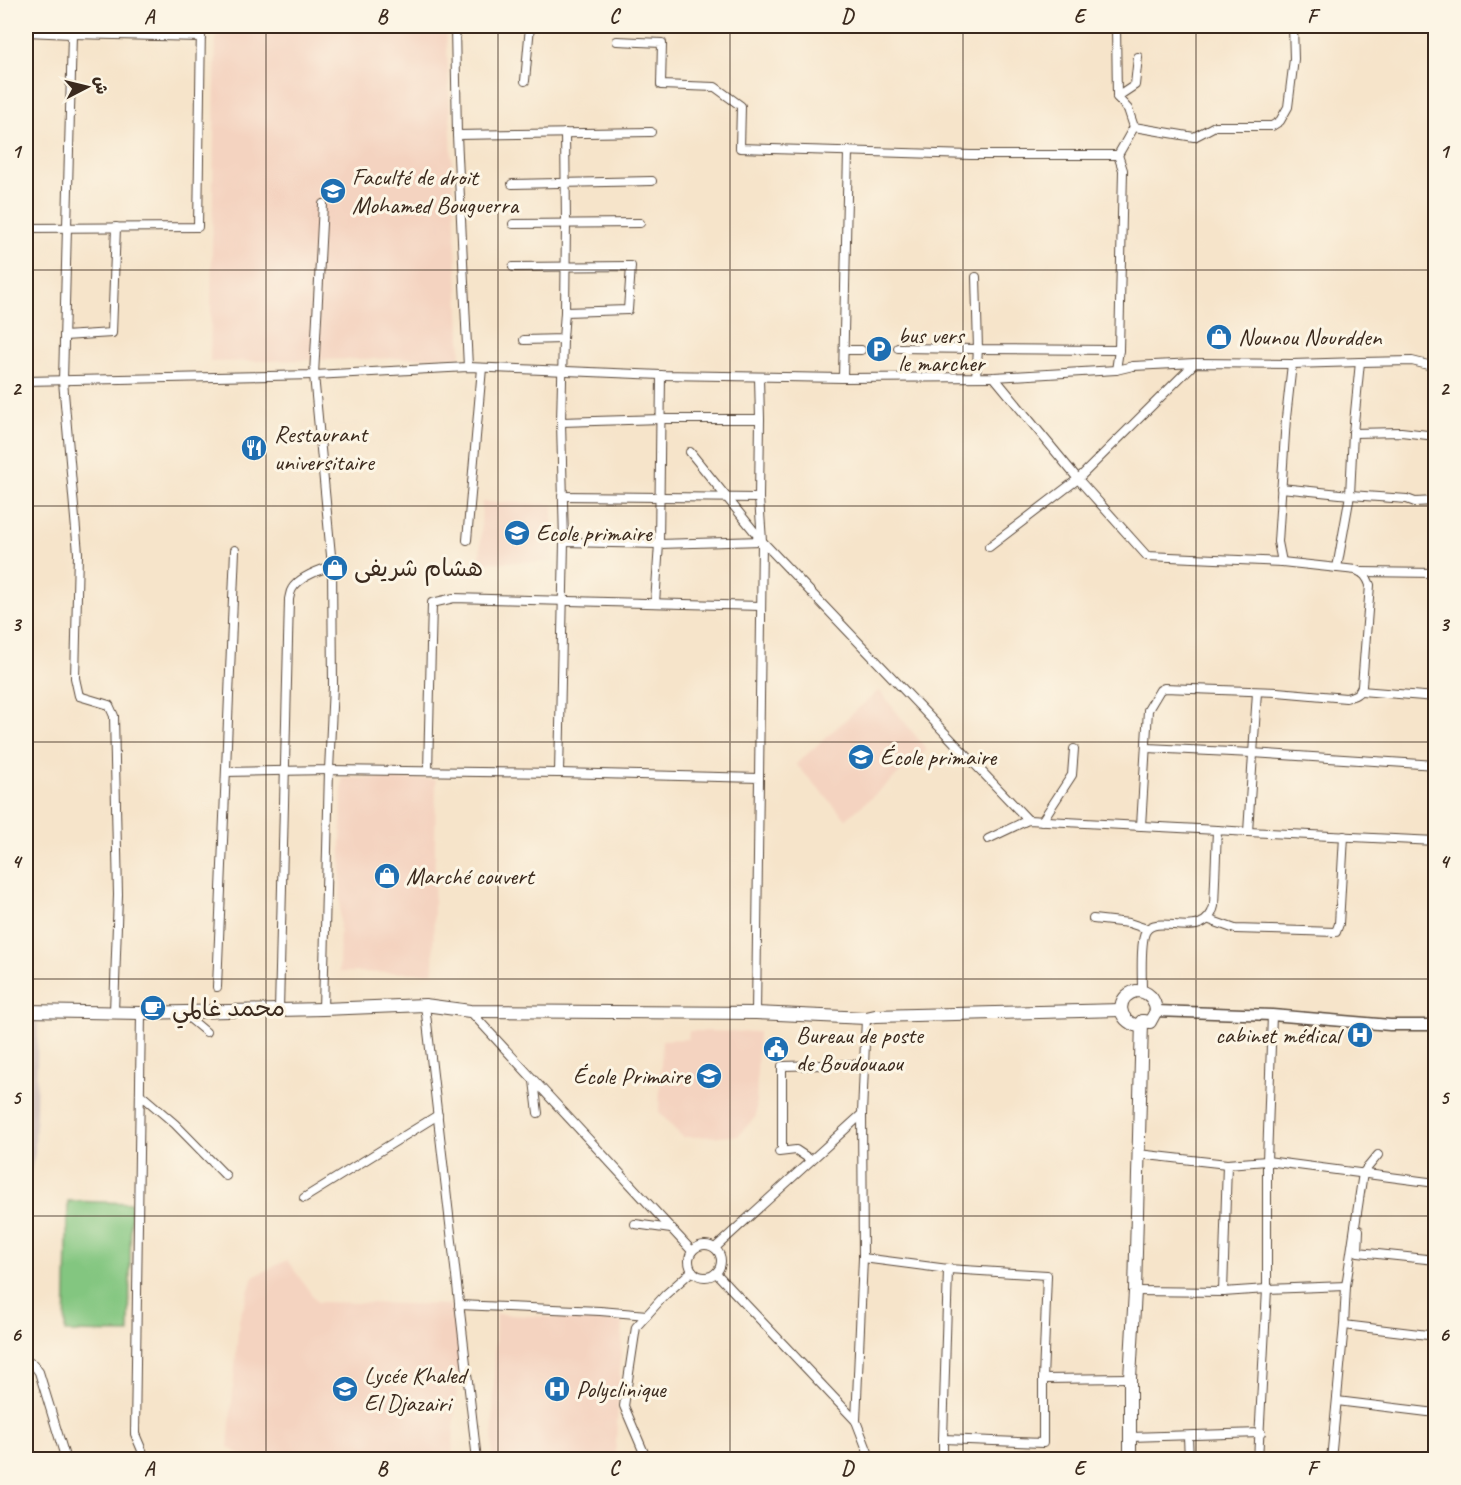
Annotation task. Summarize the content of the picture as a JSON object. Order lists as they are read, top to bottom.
{
  "places": {
    "school or university": [
      "Faculté de droit Mohamed Bouguerra",
      "Ecole primaire",
      "École primaire",
      "École Primaire",
      "Lycée Khaled El Djazairi"
    ],
    "shop": ["Nounou Nourdden", "هشام شريفى", "Marché couvert"],
    "parking": ["bus vers le marcher"],
    "restaurant": ["Restaurant universitaire"],
    "cafe": ["محمد غالمي"],
    "hospital": ["cabinet médical", "Polyclinique"],
    "public building": ["Bureau de poste de Boudouaou"]
  },
  "north": "right",
  "grid": {
    "columns": [
      "A",
      "B",
      "C",
      "D",
      "E",
      "F"
    ],
    "rows": [
      "1",
      "2",
      "3",
      "4",
      "5",
      "6"
    ]
  }
}
